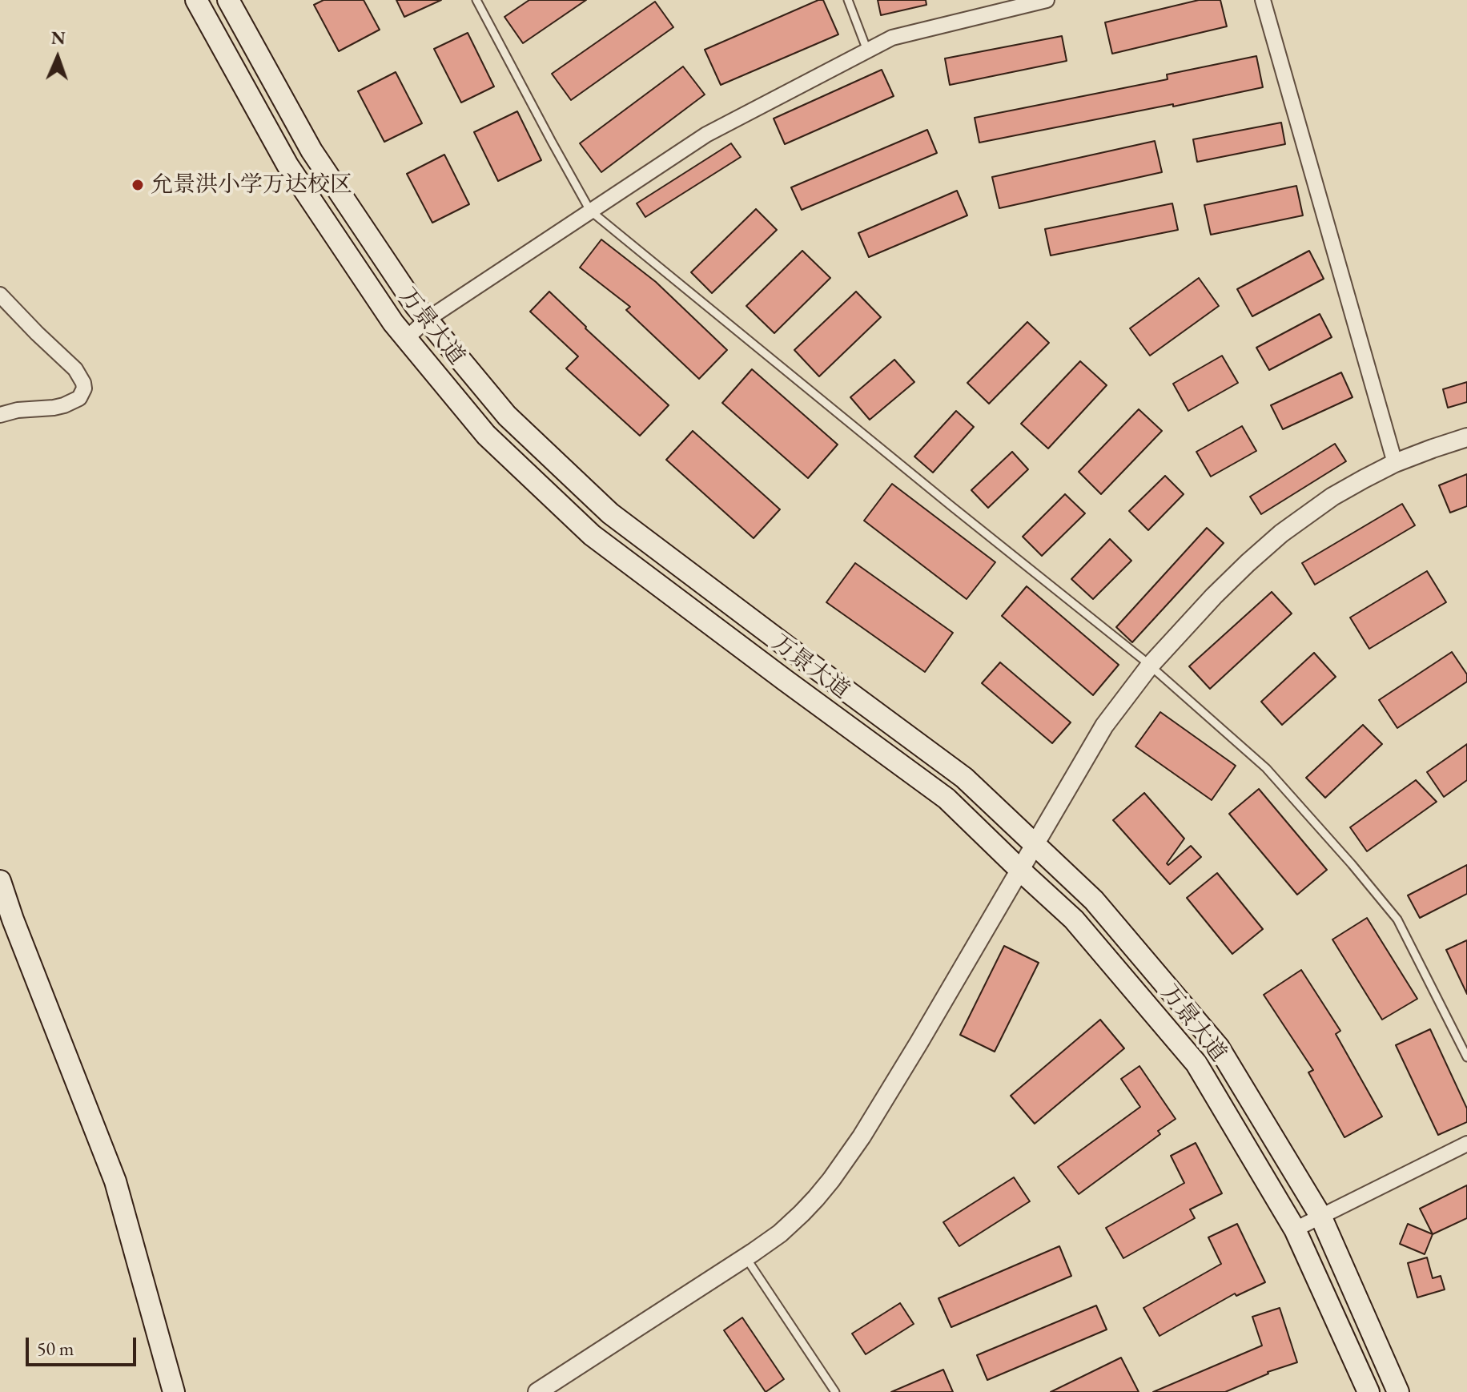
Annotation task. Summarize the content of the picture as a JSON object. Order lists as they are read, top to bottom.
{
  "streets": {
    "main road": ["万景大道"]
  },
  "places": ["允景洪小学万达校区"],
  "scale_bar": "50 m",
  "north": "top"
}
